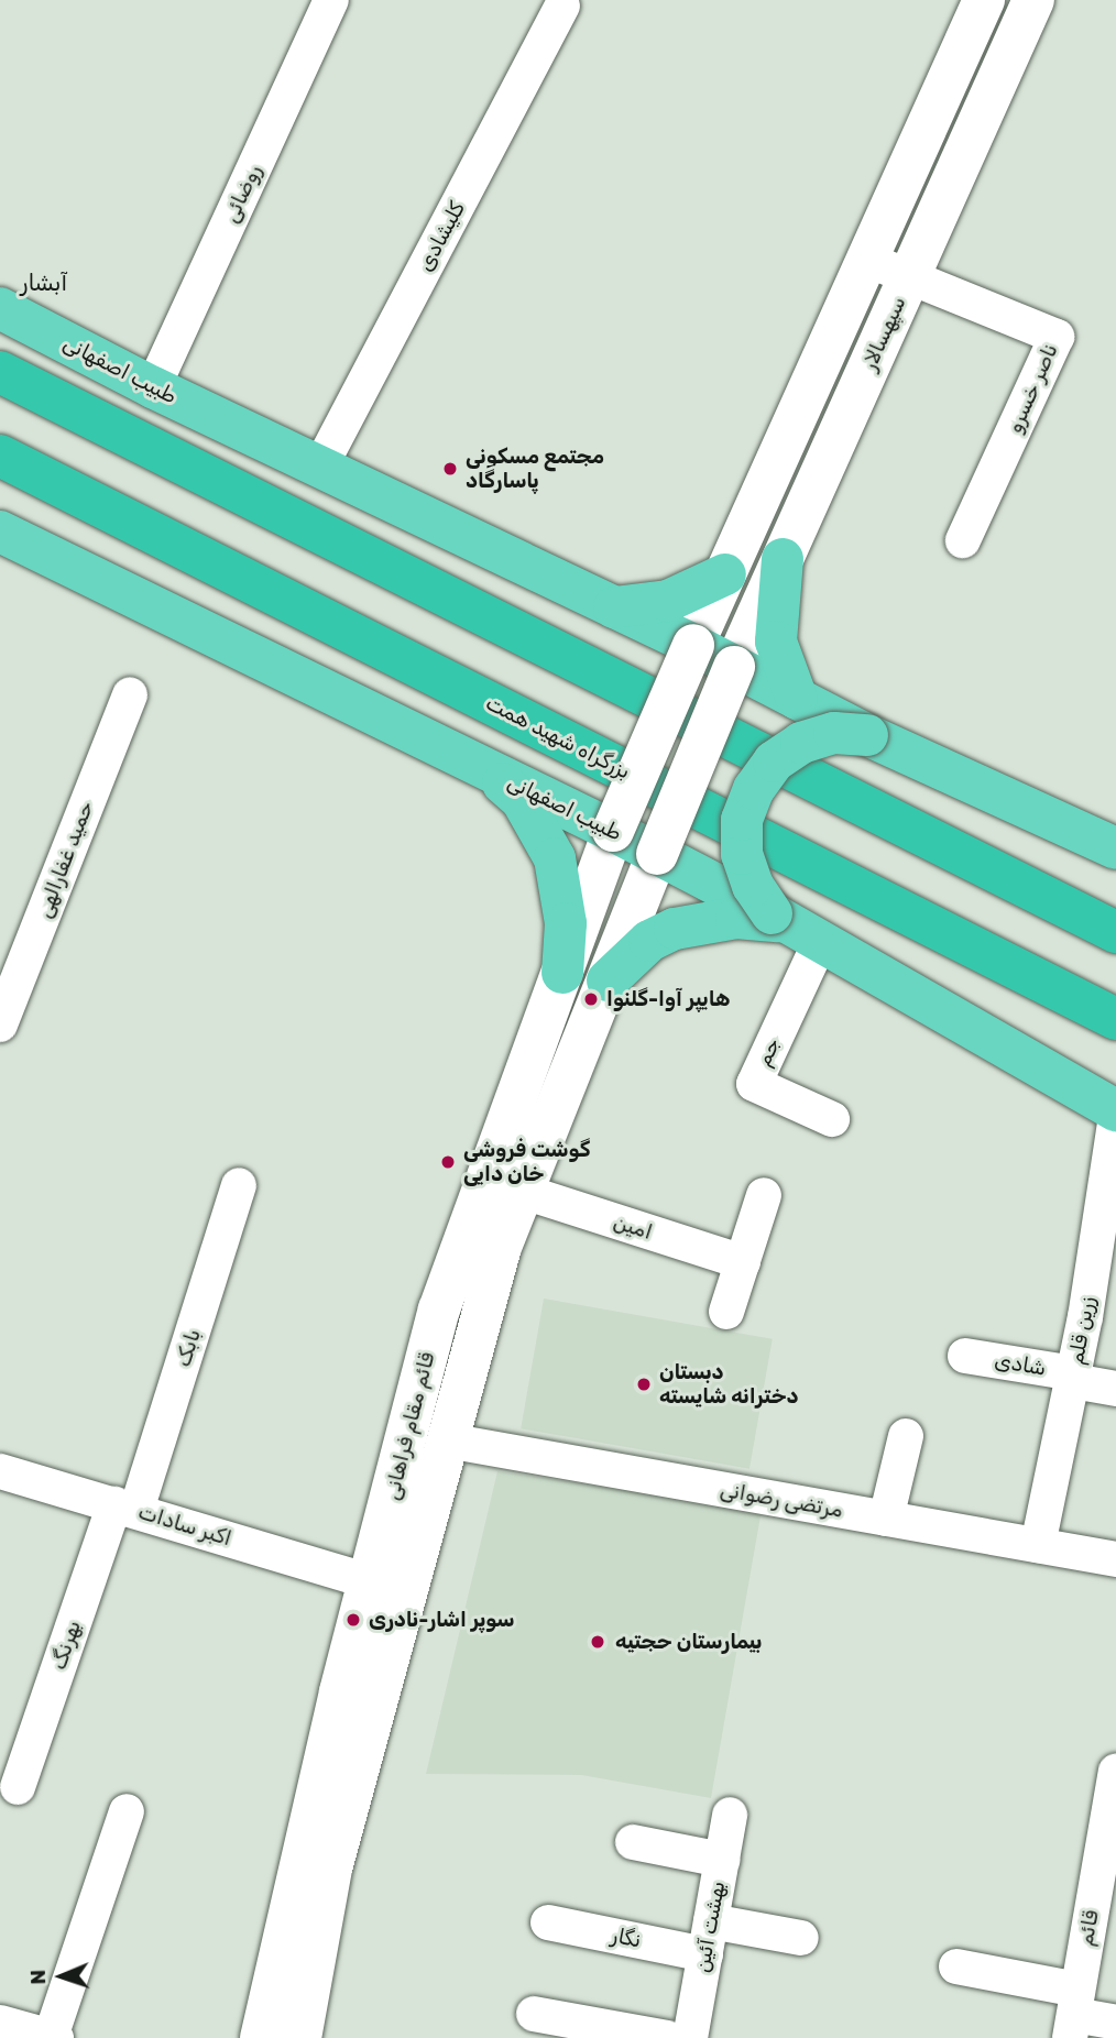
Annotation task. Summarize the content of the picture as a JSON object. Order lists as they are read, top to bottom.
{
  "streets": {
    "highway": ["بزرگراه شهید همت"],
    "main road": ["سپهسالار", "طبیب اصفهانی", "قائم مقام فراهانی"],
    "street": [
      "روضائی",
      "کلیشادی",
      "ناصر خسرو",
      "حمید غفارالهی",
      "جم",
      "امین",
      "زرین قلم",
      "بابک",
      "شادی",
      "مرتضی رضوانی",
      "اکبر سادات",
      "بهرنگ",
      "بهشت آئین",
      "قائم",
      "نگار"
    ]
  },
  "crossings": [
    ["روضائی", "طبیب اصفهانی"],
    ["کلیشادی", "طبیب اصفهانی"],
    ["سپهسالار", "طبیب اصفهانی"],
    ["سپهسالار", "ناصر خسرو"],
    ["سپهسالار", "قائم مقام فراهانی"],
    ["طبیب اصفهانی", "جم"],
    ["طبیب اصفهانی", "زرین قلم"],
    ["طبیب اصفهانی", "قائم مقام فراهانی"],
    ["امین", "قائم مقام فراهانی"],
    ["زرین قلم", "شادی"],
    ["زرین قلم", "مرتضی رضوانی"],
    ["بابک", "اکبر سادات"],
    ["بابک", "بهرنگ"],
    ["قائم مقام فراهانی", "مرتضی رضوانی"],
    ["قائم مقام فراهانی", "اکبر سادات"],
    ["اکبر سادات", "بهرنگ"],
    ["بهشت آئین", "نگار"]
  ],
  "districts": ["آبشار"],
  "places": [
    "مجتمع مسکونی پاسارگاد",
    "هایپر آوا-گلنوا",
    "گوشت فروشی خان دایی",
    "دبستان دخترانه شایسته",
    "سوپر اشار-نادری",
    "بیمارستان حجتیه"
  ],
  "north": "left"
}
